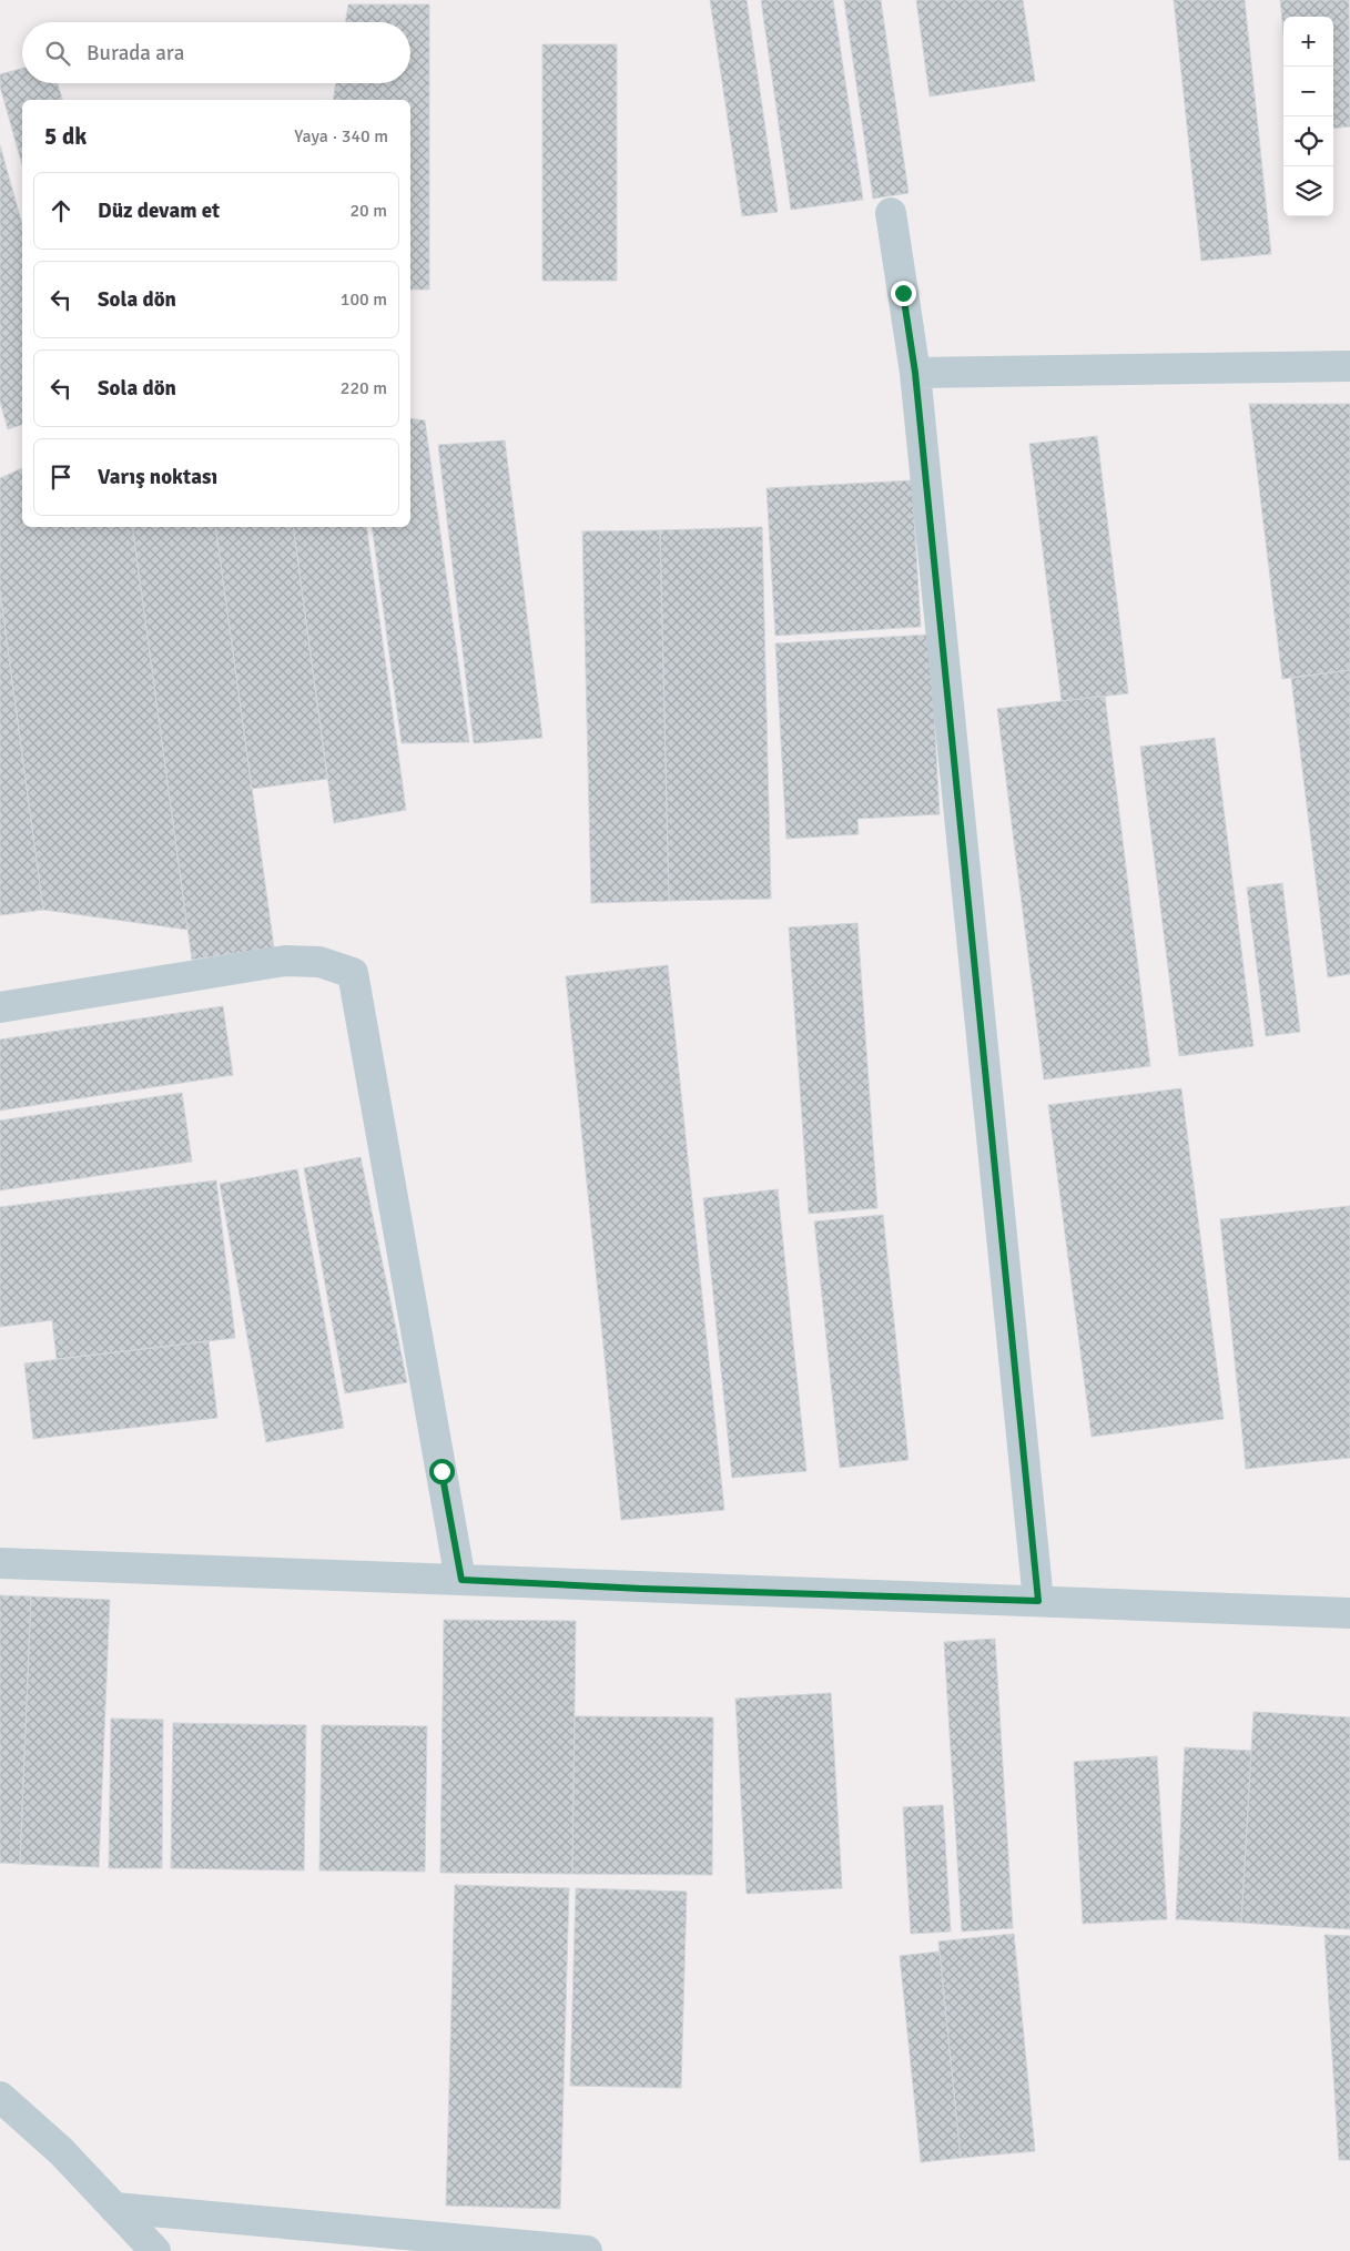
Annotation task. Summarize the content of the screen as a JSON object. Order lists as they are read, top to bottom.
{
  "page": {
    "map_buttons": ["+", "−"],
    "search": "Burada ara",
    "heading": ["5 dk", "Yaya · 340 m"],
    "list": [
      ["Düz devam et", "20 m"],
      ["Sola dön", "100 m"],
      ["Sola dön", "220 m"],
      "Varış noktası"
    ]
  }
}
